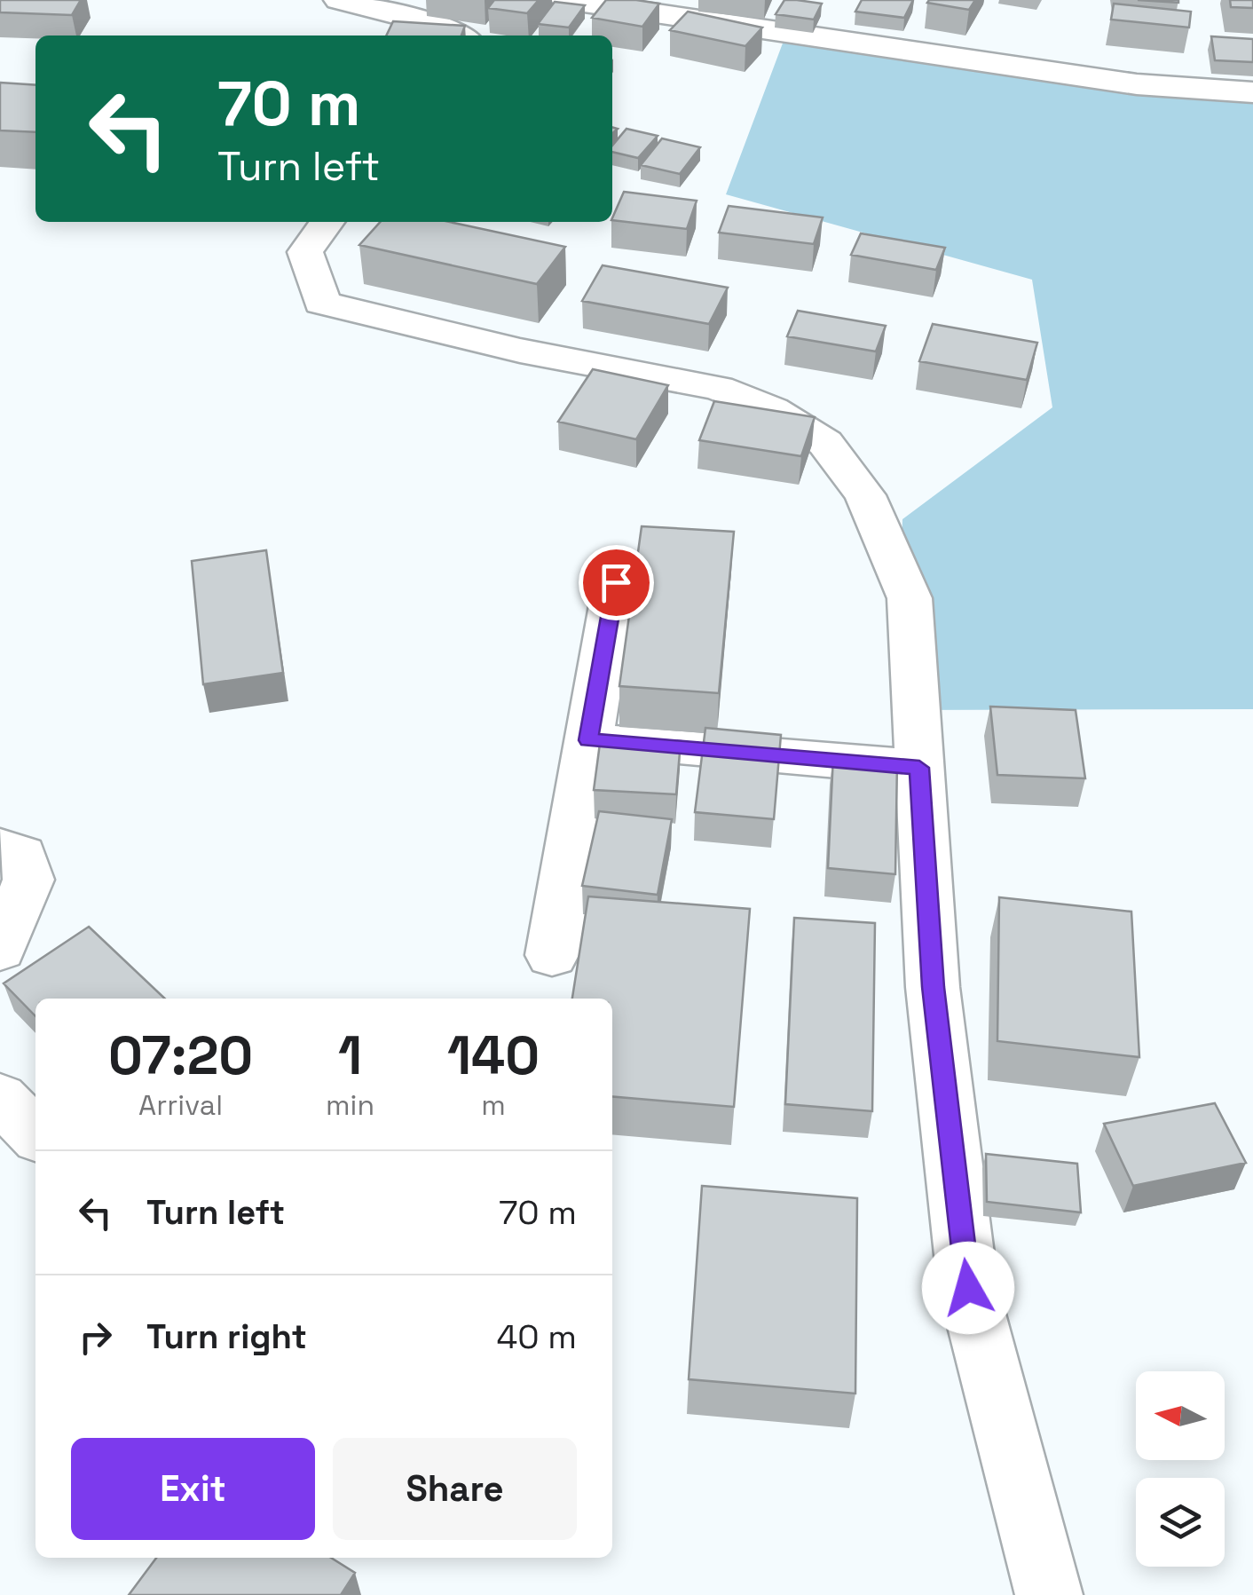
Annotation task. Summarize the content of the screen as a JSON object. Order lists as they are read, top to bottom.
{
  "north": "left",
  "page": {
    "turn": ["70 m", "Turn left"],
    "eta": [
      "07:20",
      "Arrival",
      "1",
      "min",
      "140",
      "m"
    ],
    "list": [
      {
        "name": "Turn left",
        "value": "70 m"
      },
      {
        "name": "Turn right",
        "value": "40 m"
      }
    ],
    "buttons": ["Exit", "Share"]
  }
}
